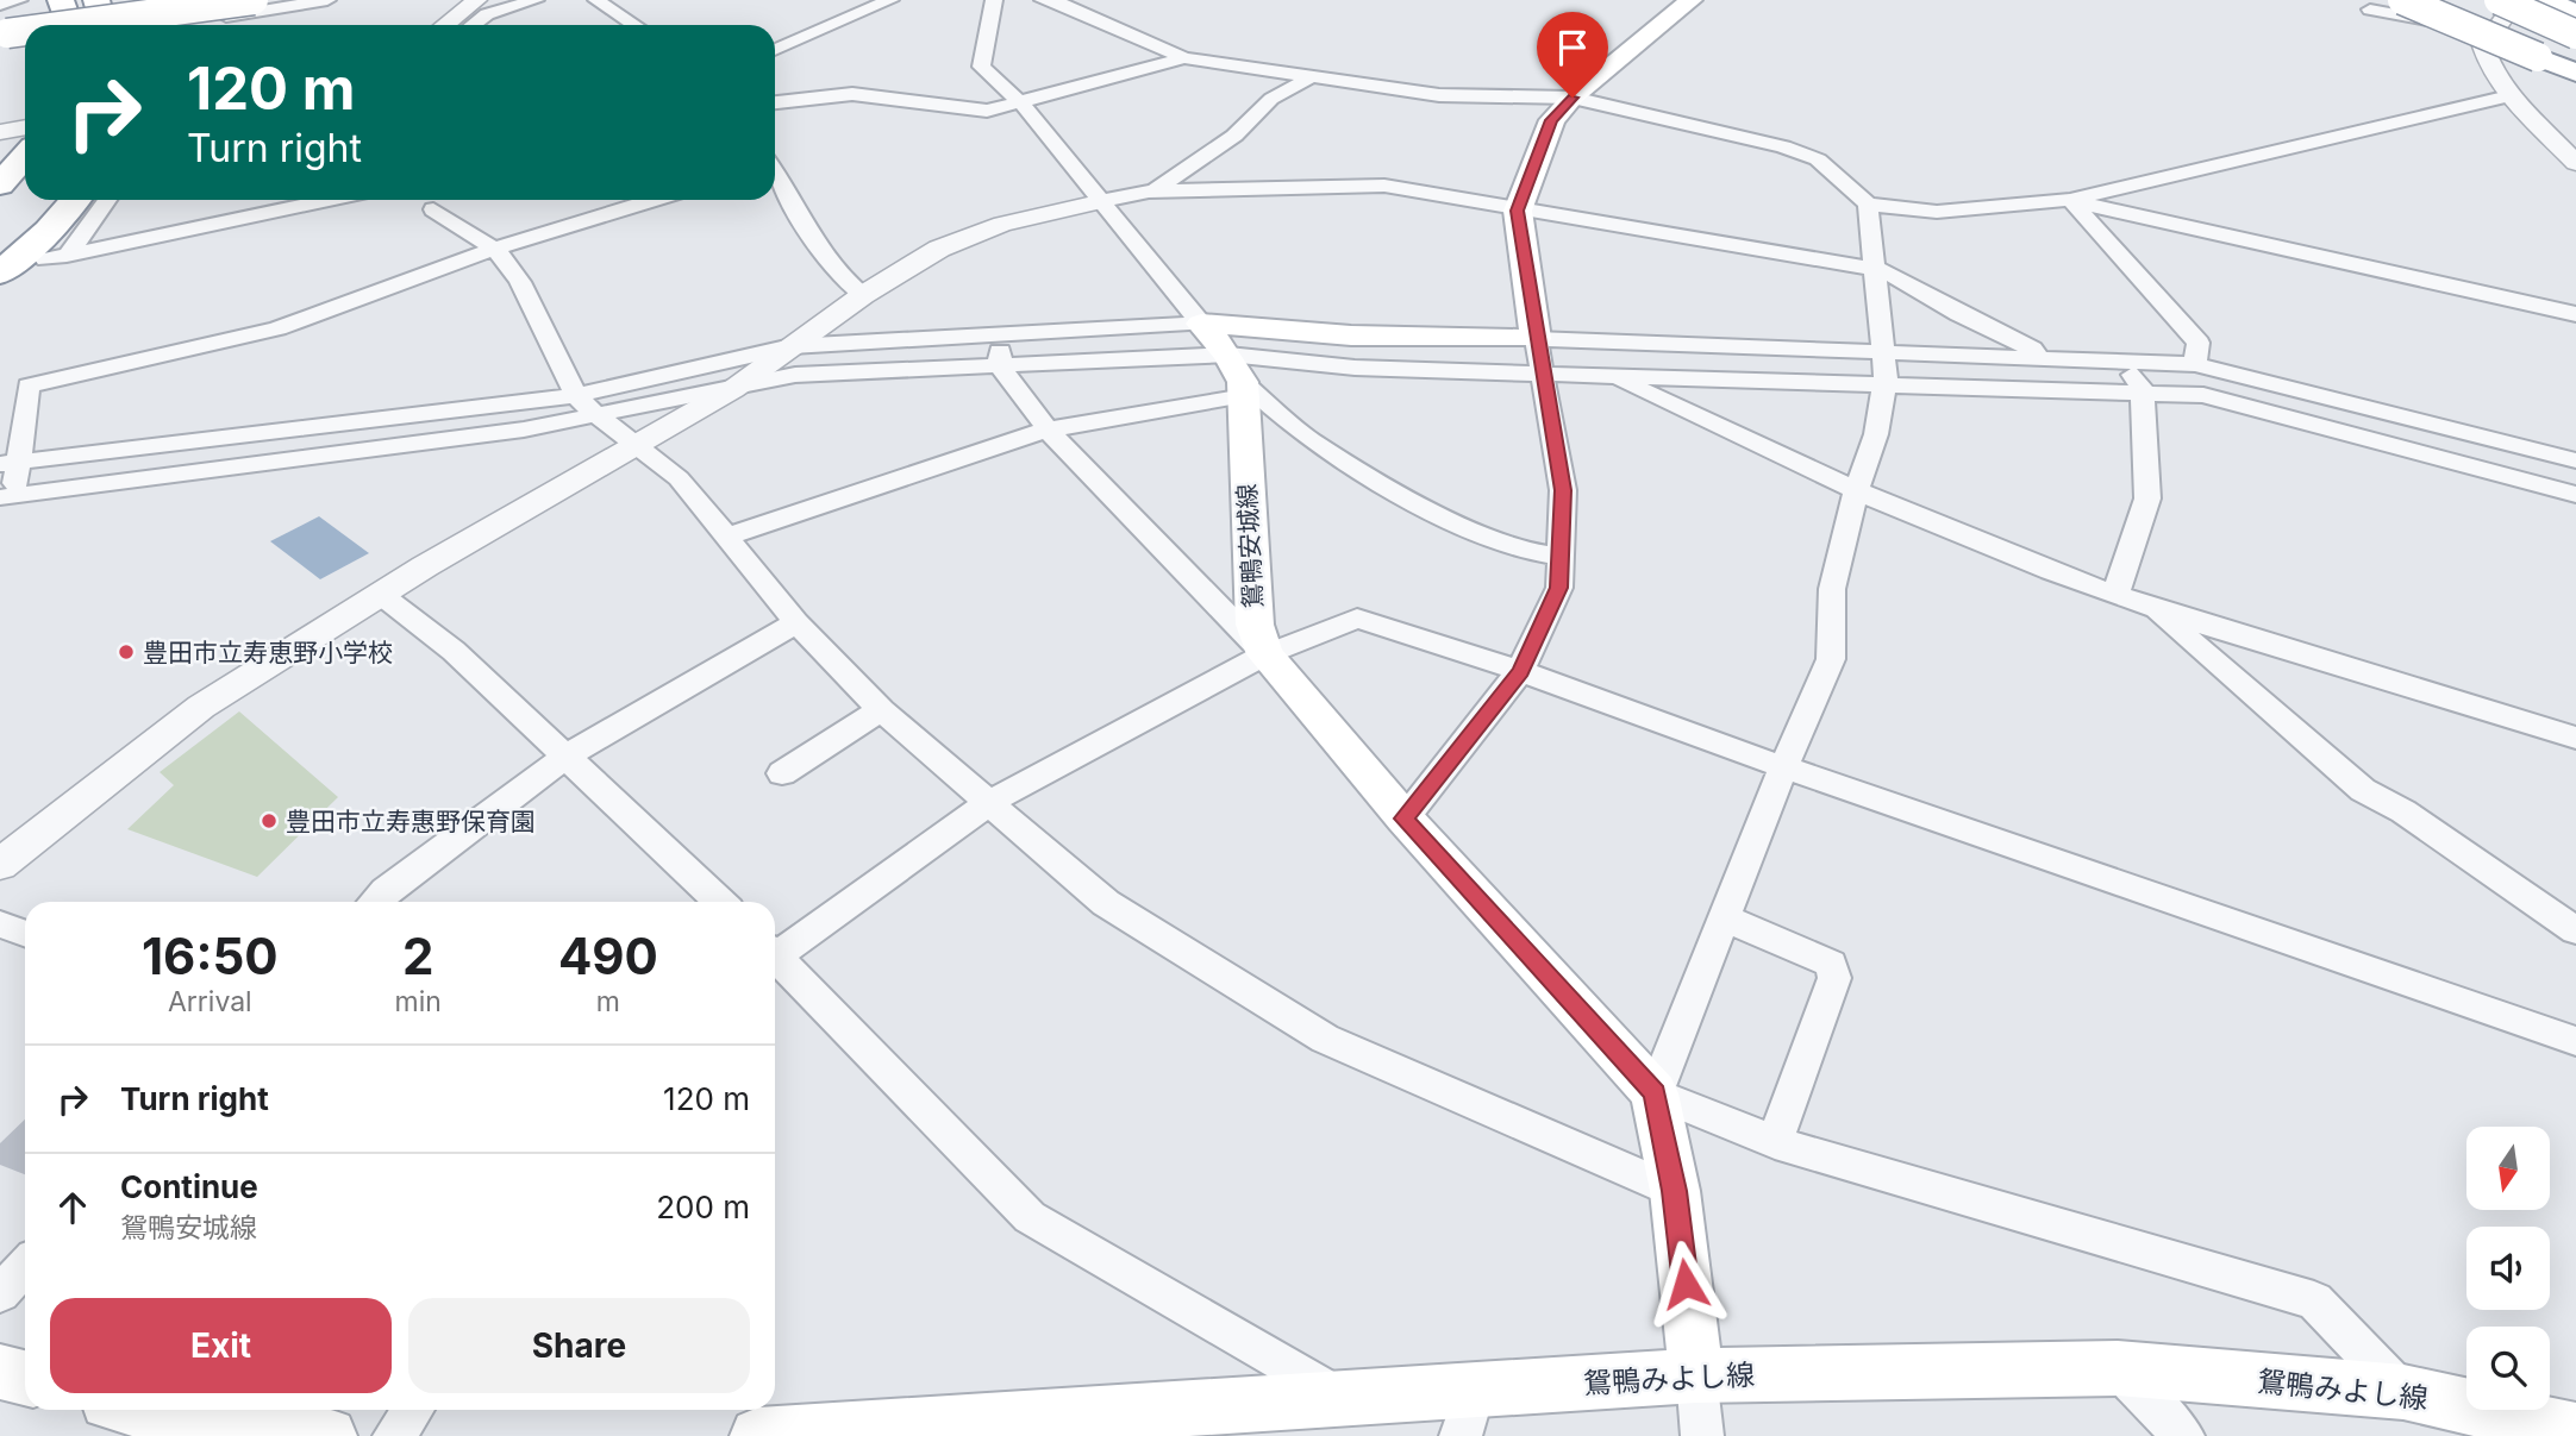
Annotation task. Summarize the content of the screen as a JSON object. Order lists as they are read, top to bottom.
{
  "streets": {
    "main road": ["鴛鴨安城線", "鴛鴨みよし線"]
  },
  "places": ["豊田市立寿恵野小学校", "豊田市立寿惠野保育園"],
  "north": "bottom",
  "page": {
    "turn": ["120 m", "Turn right"],
    "eta": [
      "16:50",
      "Arrival",
      "2",
      "min",
      "490",
      "m"
    ],
    "list": [
      {
        "name": "Turn right",
        "value": "120 m"
      },
      {
        "name": "Continue",
        "note": "鴛鴨安城線",
        "value": "200 m"
      }
    ],
    "buttons": ["Exit", "Share"]
  }
}
